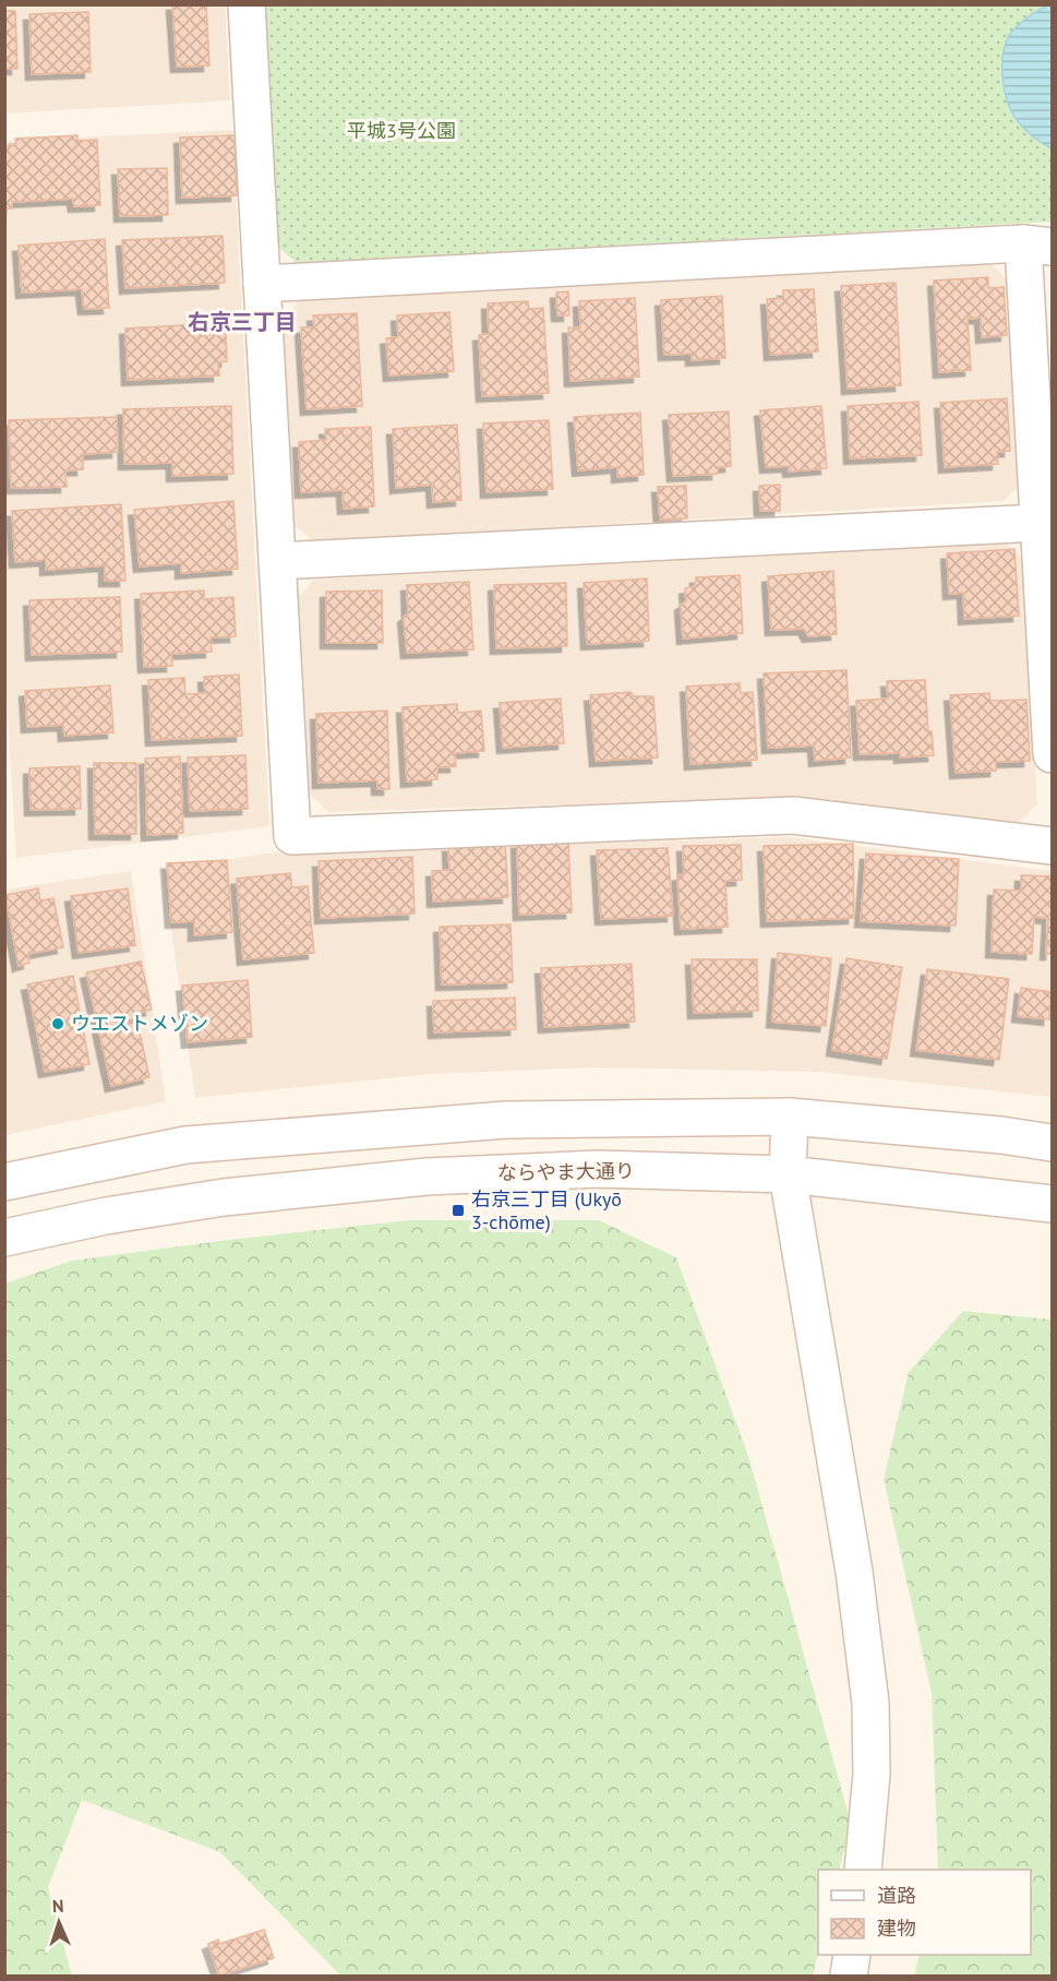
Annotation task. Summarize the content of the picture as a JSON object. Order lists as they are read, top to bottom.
{
  "streets": {
    "street": ["ならやま大通り"]
  },
  "districts": ["右京三丁目"],
  "parks": ["平城3号公園"],
  "places": {
    "other": ["ウエストメゾン"],
    "transit": ["右京三丁目 (Ukyō 3-chōme)"]
  },
  "legend": ["道路", "建物"],
  "north": "top"
}
